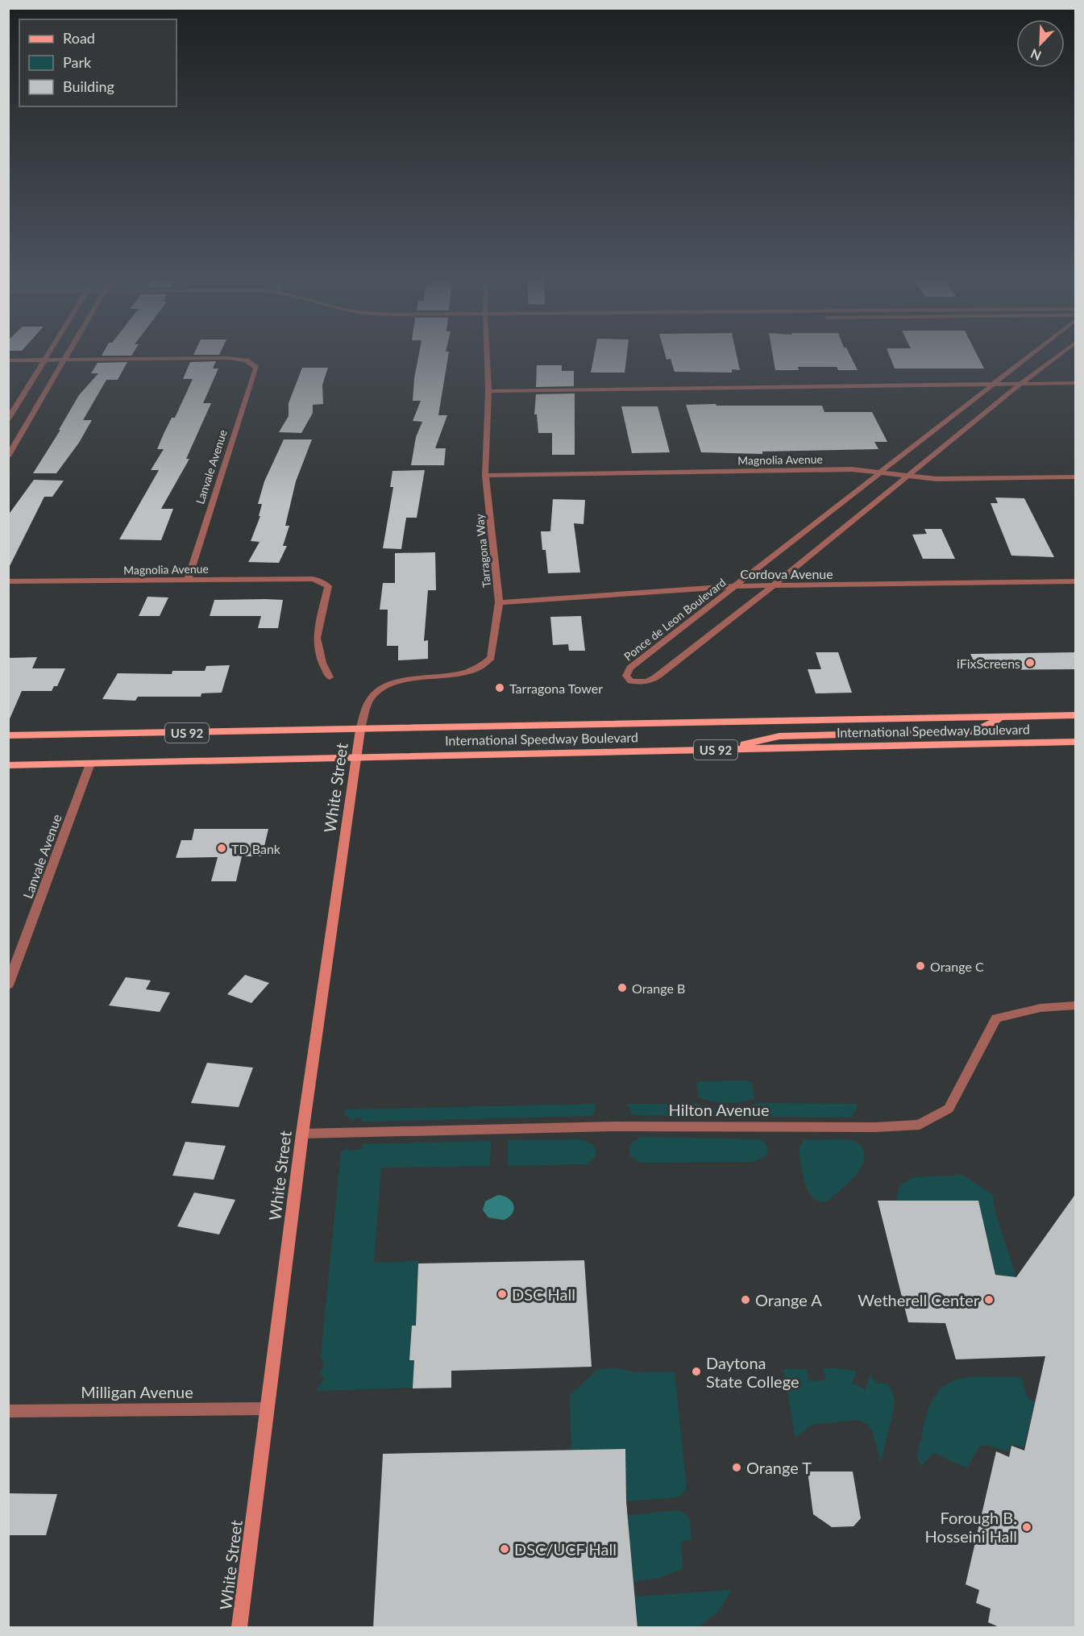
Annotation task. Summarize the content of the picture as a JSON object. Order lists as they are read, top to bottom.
{
  "streets": {
    "main road": ["International Speedway Boulevard", "US 92"],
    "street": [
      "Magnolia Avenue",
      "Lanvale Avenue",
      "Tarragona Way",
      "Cordova Avenue",
      "Ponce de Leon Boulevard",
      "White Street",
      "Hilton Avenue",
      "Milligan Avenue"
    ]
  },
  "crossings": [
    ["Magnolia Avenue", "Lanvale Avenue"],
    ["Magnolia Avenue", "Tarragona Way"],
    ["Magnolia Avenue", "Ponce de Leon Boulevard"],
    ["Lanvale Avenue", "International Speedway Boulevard"],
    ["Tarragona Way", "Cordova Avenue"],
    ["Tarragona Way", "International Speedway Boulevard"],
    ["Tarragona Way", "White Street"],
    ["Cordova Avenue", "Ponce de Leon Boulevard"],
    ["International Speedway Boulevard", "White Street"],
    ["White Street", "Hilton Avenue"],
    ["White Street", "Milligan Avenue"]
  ],
  "places": [
    "iFixScreens",
    "Tarragona Tower",
    "TD Bank",
    "Orange C",
    "Orange B",
    "DSC Hall",
    "Orange A",
    "Wetherell Center",
    "Daytona State College",
    "Orange T",
    "Forough B. Hosseini Hall",
    "DSC/UCF Hall"
  ],
  "legend": ["Road", "Park", "Building"],
  "north": "bottom left"
}
